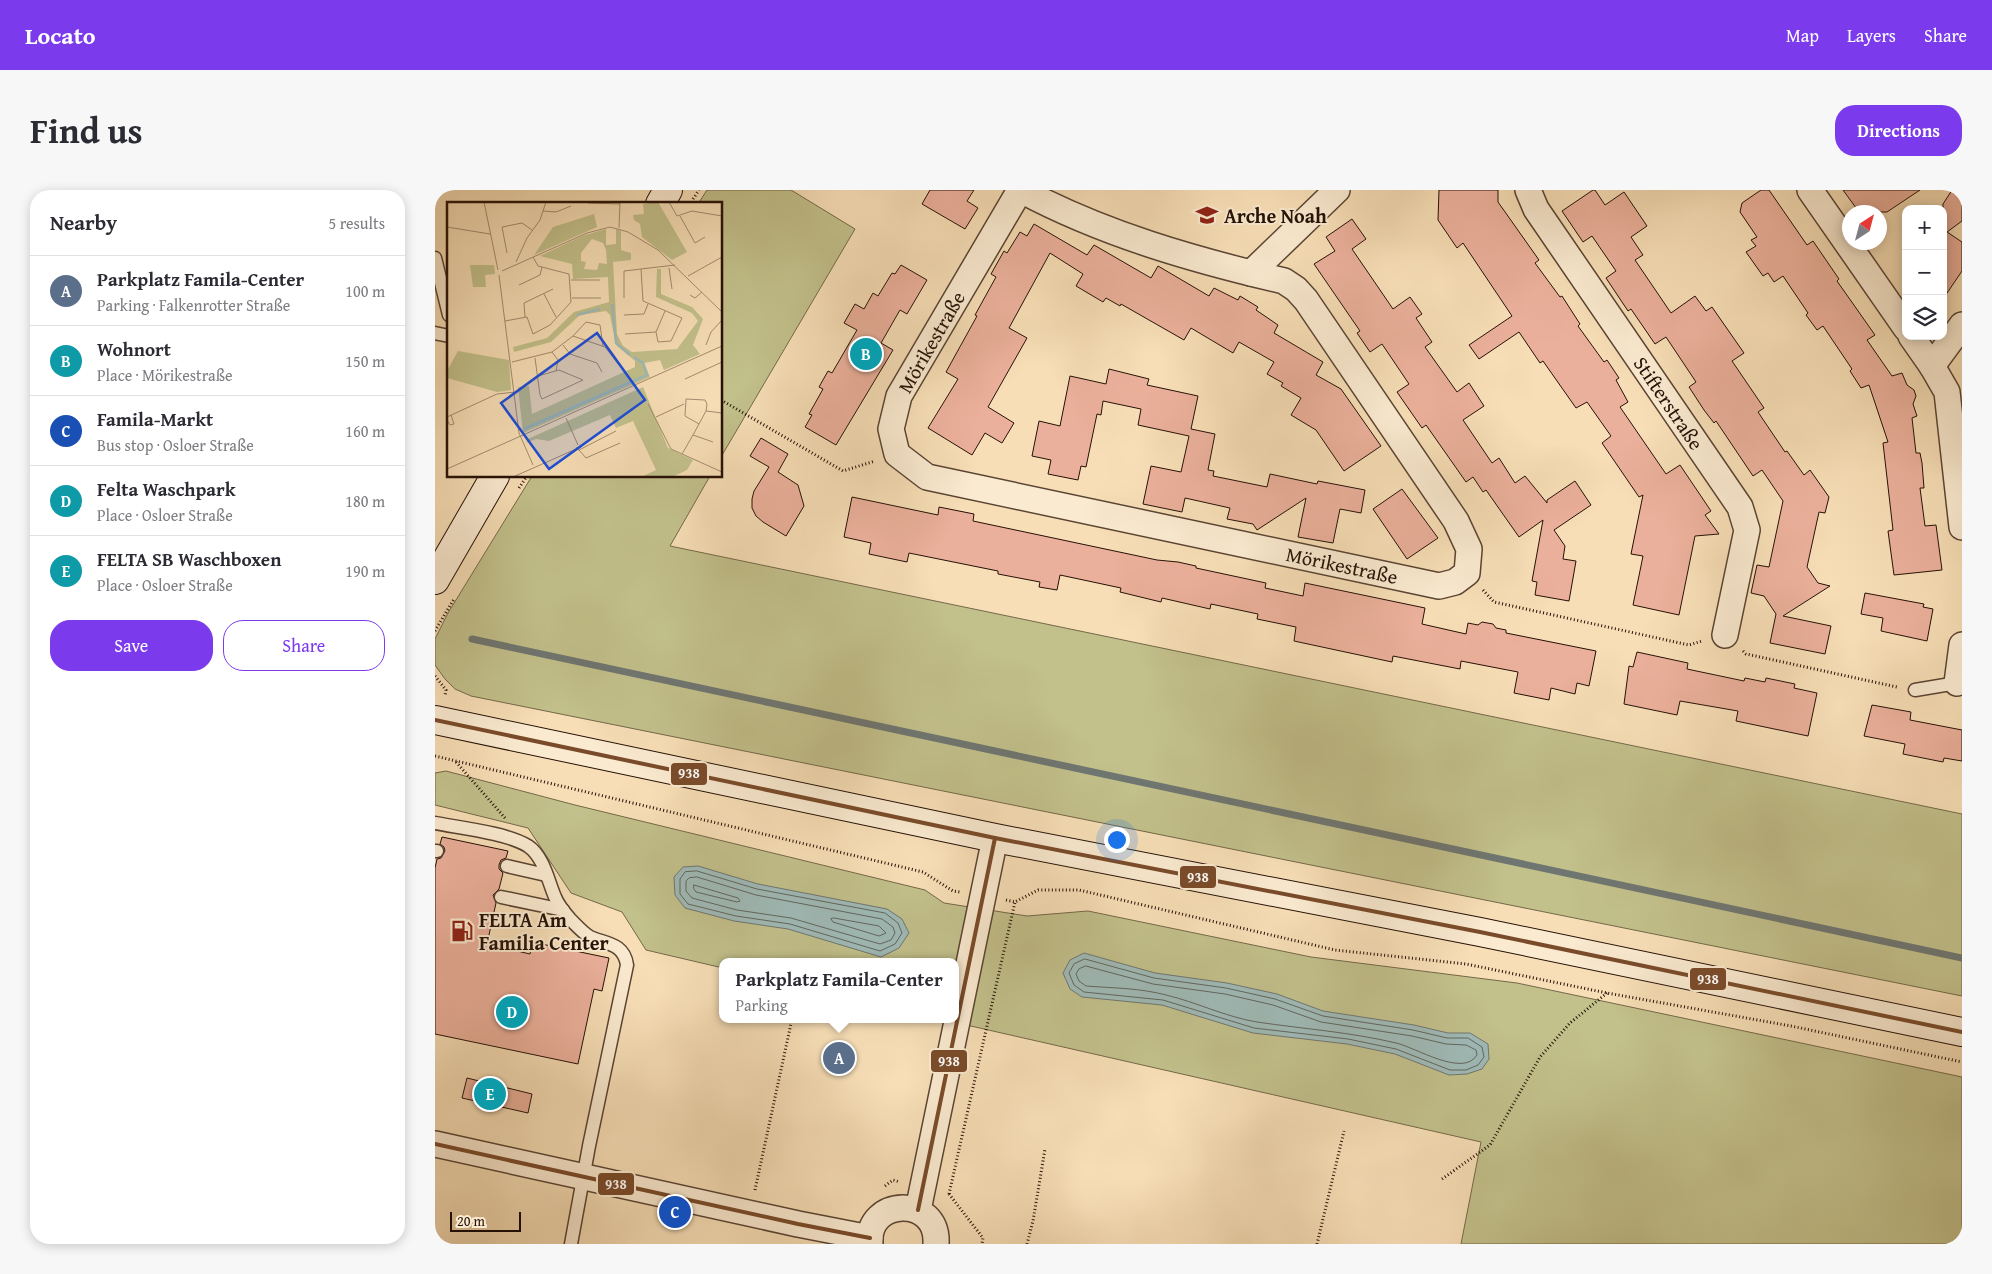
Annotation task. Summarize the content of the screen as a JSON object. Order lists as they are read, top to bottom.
{
  "streets": {
    "street": ["Mörikestraße", "Stifterstraße"]
  },
  "places": {
    "school or university": ["Arche Noah"],
    "fuel station": ["FELTA Am Familia Center"]
  },
  "lines": ["transit line 938"],
  "scale_bar": "20 m",
  "north": "top right",
  "page": {
    "header": "Locato",
    "nav": ["Map", "Layers", "Share"],
    "title": "Find us",
    "buttons": [
      "Directions",
      ["Save", "Share"]
    ],
    "heading": ["Nearby", "5 results"],
    "map_buttons": ["+", "−"],
    "list": [
      {
        "mark": "A",
        "name": "Parkplatz Famila-Center",
        "note": "Parking · Falkenrotter Straße",
        "value": "100 m"
      },
      {
        "mark": "B",
        "name": "Wohnort",
        "note": "Place · Mörikestraße",
        "value": "150 m"
      },
      {
        "mark": "C",
        "name": "Famila-Markt",
        "note": "Bus stop · Osloer Straße",
        "value": "160 m"
      },
      {
        "mark": "D",
        "name": "Felta Waschpark",
        "note": "Place · Osloer Straße",
        "value": "180 m"
      },
      {
        "mark": "E",
        "name": "FELTA SB Waschboxen",
        "note": "Place · Osloer Straße",
        "value": "190 m"
      }
    ],
    "pins": [
      "B",
      "D",
      "A",
      "E",
      "C"
    ],
    "popup": ["Parkplatz Famila-Center", "Parking"],
    "scale": "20 m"
  }
}
